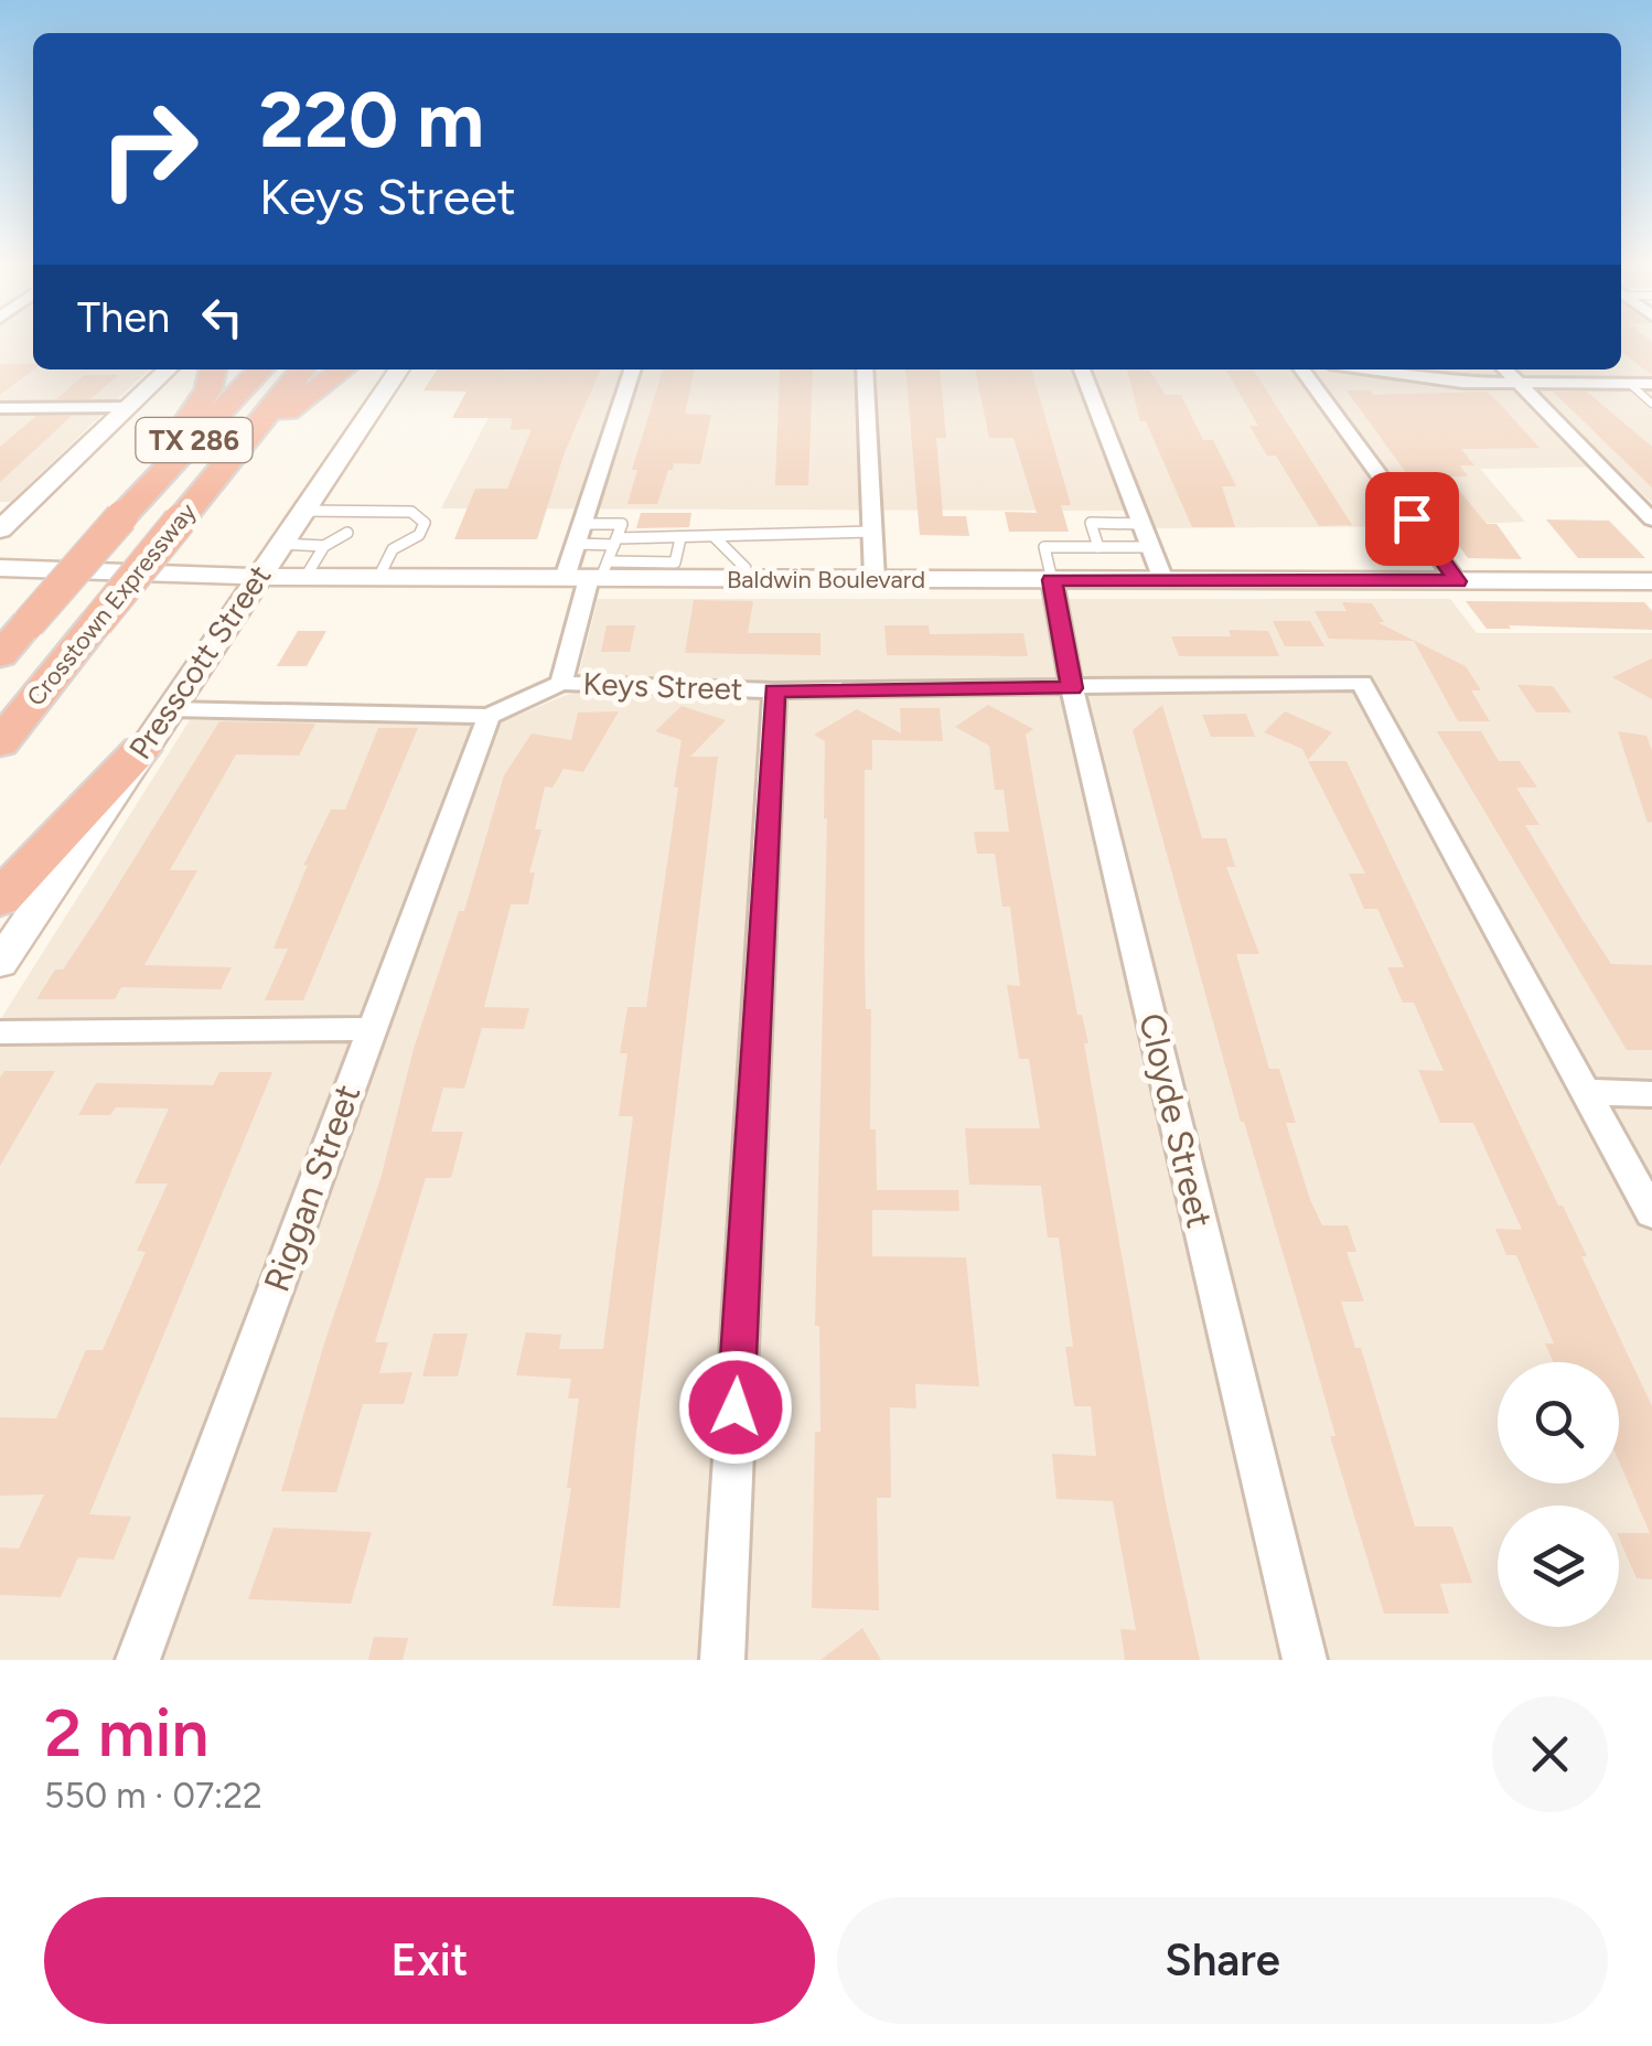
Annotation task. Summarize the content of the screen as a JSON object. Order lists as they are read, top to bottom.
{
  "streets": {
    "highway": ["TX 286", "Crosstown Expressway"],
    "main road": ["Baldwin Boulevard", "Presscott Street"],
    "street": ["Keys Street", "Cloyde Street", "Riggan Street"]
  },
  "crossings": [
    ["Baldwin Boulevard", "Presscott Street"],
    ["Baldwin Boulevard", "Cloyde Street"],
    ["Presscott Street", "Keys Street"],
    ["Keys Street", "Cloyde Street"],
    ["Keys Street", "Riggan Street"]
  ],
  "page": {
    "turn": ["220 m", "Keys Street"],
    "then": "Then",
    "heading": ["2 min", "550 m · 07:22"],
    "buttons": ["Exit", "Share"]
  }
}
